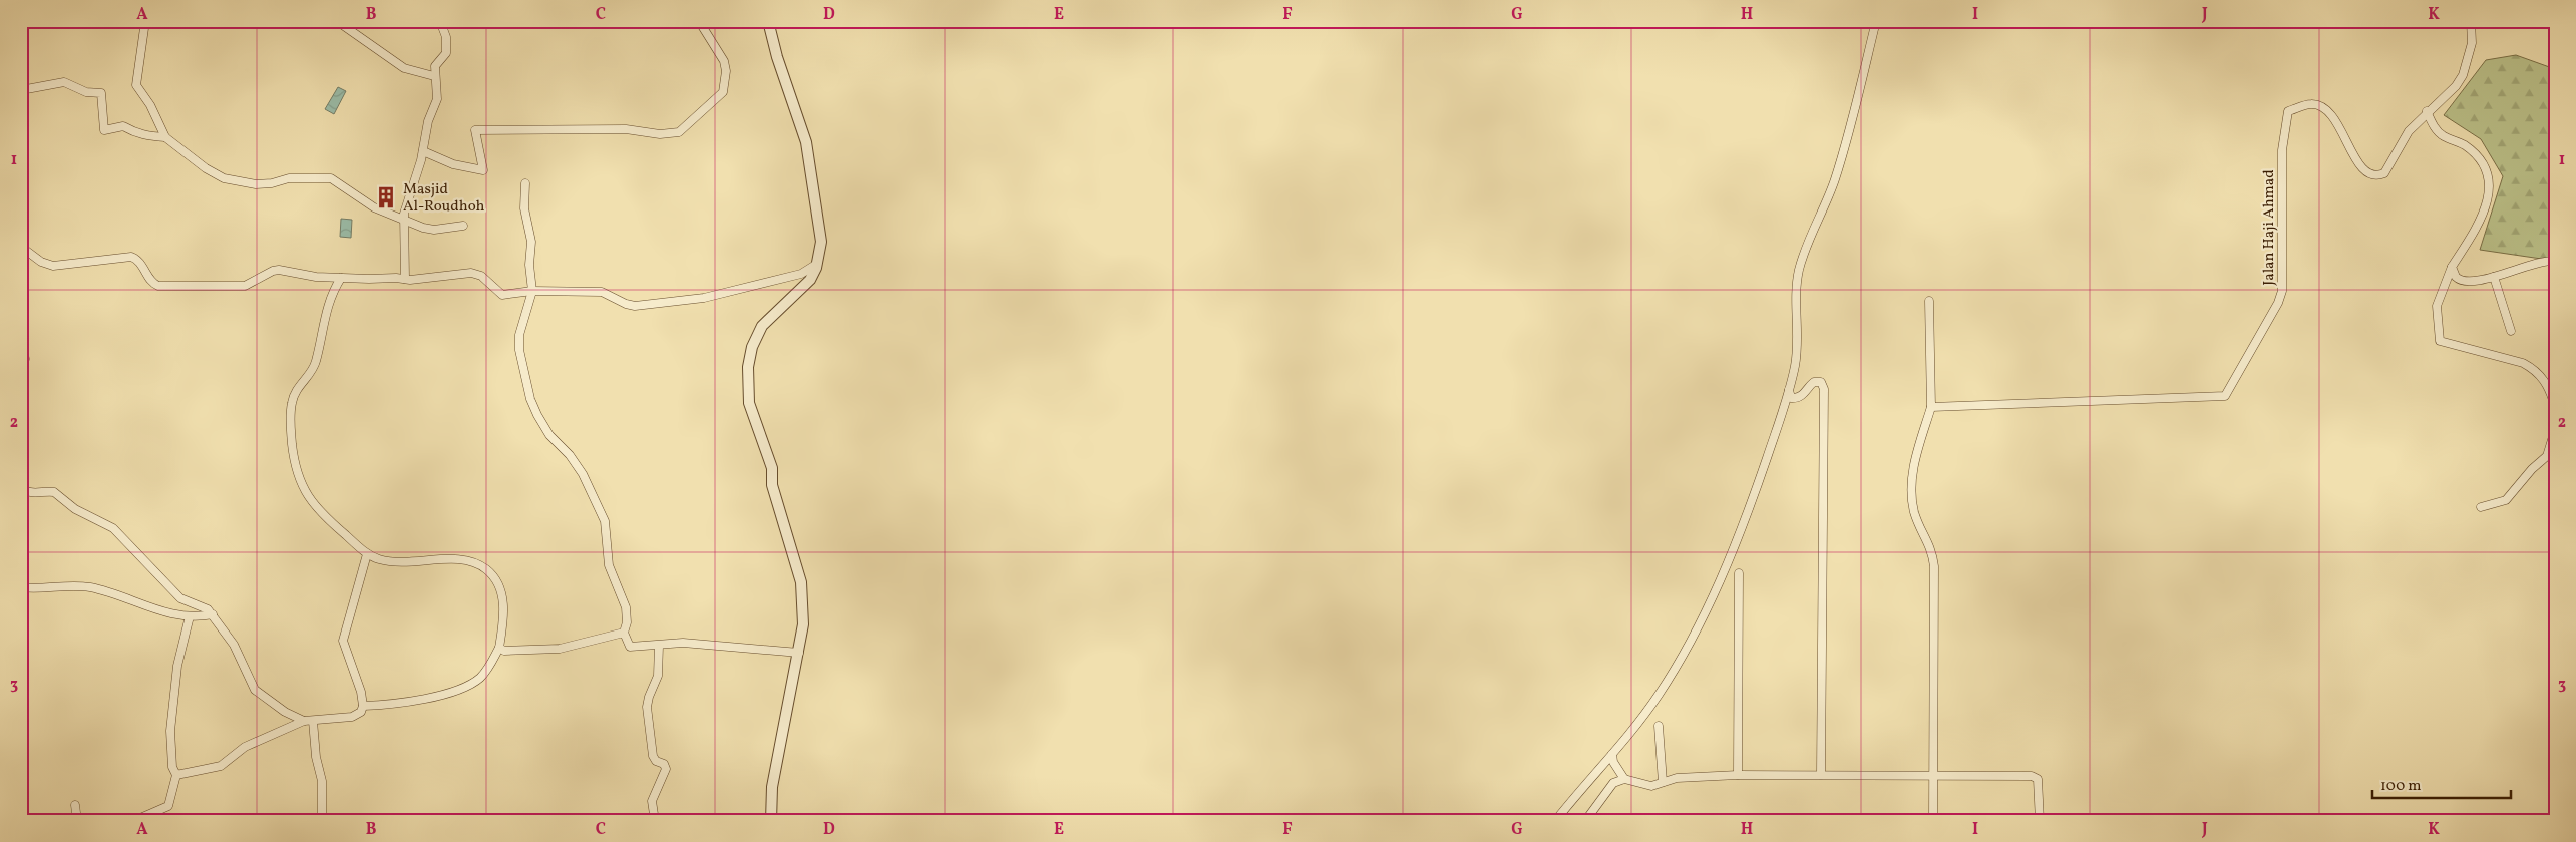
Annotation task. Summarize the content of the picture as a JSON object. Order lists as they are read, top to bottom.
{
  "streets": {
    "street": ["Jalan Haji Ahmad"]
  },
  "places": {
    "building": ["Masjid Al-Roudhoh"]
  },
  "scale_bar": "100 m",
  "grid": {
    "columns": [
      "A",
      "B",
      "C",
      "D",
      "E",
      "F",
      "G",
      "H",
      "I",
      "J",
      "K"
    ],
    "rows": ["1", "2", "3"]
  }
}
